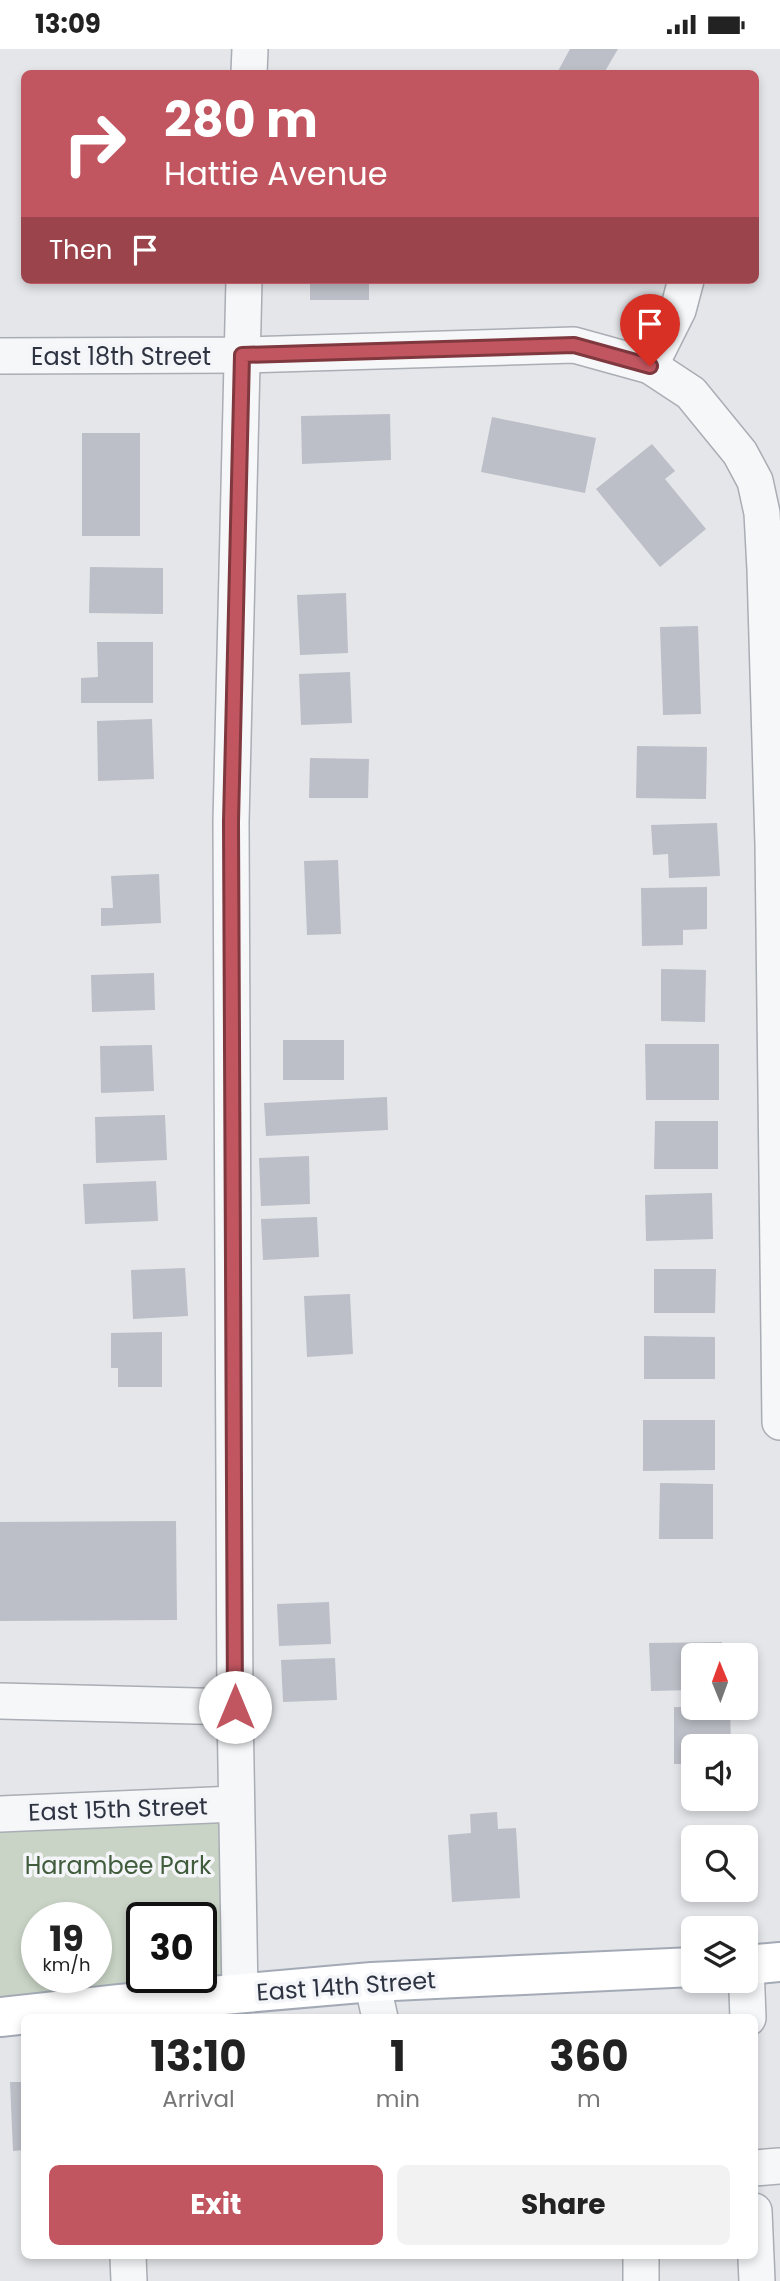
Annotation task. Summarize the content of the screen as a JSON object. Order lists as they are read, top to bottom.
{
  "streets": {
    "main road": ["East 14th Street"],
    "street": ["East 18th Street", "East 15th Street"]
  },
  "parks": ["Harambee Park"],
  "north": "top",
  "page": {
    "status": "13:09",
    "turn": ["280 m", "Hattie Avenue"],
    "then": "Then",
    "speed": "19 km/h",
    "limit": "30",
    "eta": [
      "13:10",
      "Arrival",
      "1",
      "min",
      "360",
      "m"
    ],
    "buttons": ["Exit", "Share"]
  }
}
